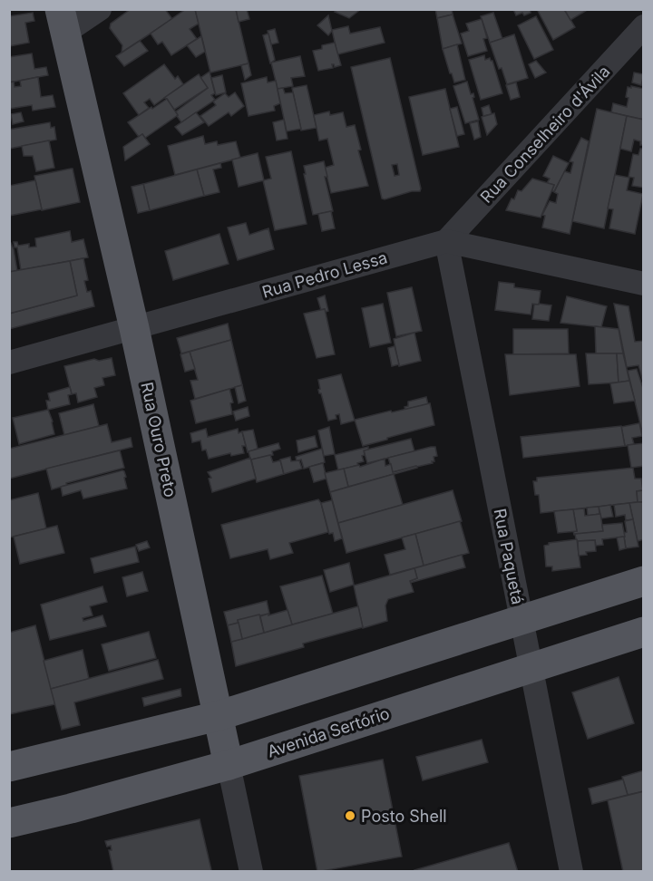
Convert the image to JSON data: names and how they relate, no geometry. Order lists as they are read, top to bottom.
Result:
{
  "streets": {
    "main road": ["Rua Ouro Preto", "Avenida Sertório"],
    "street": ["Rua Conselheiro d'Ávila", "Rua Pedro Lessa", "Rua Paquetá"]
  },
  "crossings": [
    ["Rua Conselheiro d'Ávila", "Rua Pedro Lessa"],
    ["Rua Conselheiro d'Ávila", "Rua Paquetá"],
    ["Rua Pedro Lessa", "Rua Ouro Preto"],
    ["Rua Pedro Lessa", "Rua Paquetá"],
    ["Rua Ouro Preto", "Avenida Sertório"],
    ["Rua Paquetá", "Avenida Sertório"]
  ],
  "places": ["Posto Shell"]
}
